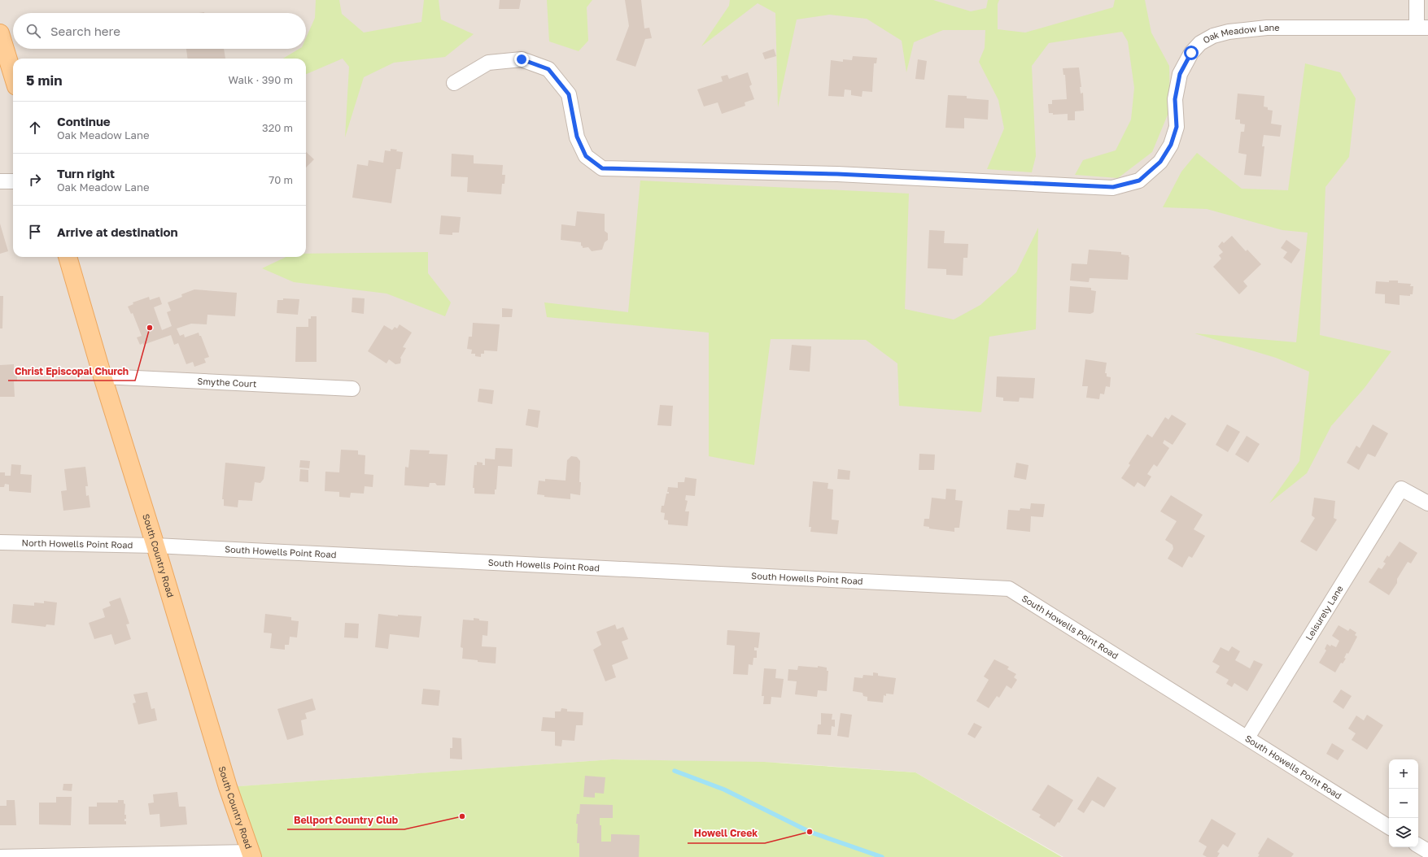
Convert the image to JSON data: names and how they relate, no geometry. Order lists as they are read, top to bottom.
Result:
{
  "streets": {
    "main road": ["South Country Road"],
    "street": [
      "Oak Meadow Lane",
      "Smythe Court",
      "North Howells Point Road",
      "South Howells Point Road",
      "Leisurely Lane"
    ]
  },
  "crossings": [
    ["Smythe Court", "South Country Road"],
    ["North Howells Point Road", "South Howells Point Road"],
    ["North Howells Point Road", "South Country Road"],
    ["South Howells Point Road", "South Country Road"],
    ["South Howells Point Road", "Leisurely Lane"]
  ],
  "places": ["Christ Episcopal Church", "Bellport Country Club", "Howell Creek"],
  "page": {
    "search": "Search here",
    "heading": ["5 min", "Walk · 390 m"],
    "list": [
      ["Continue", "Oak Meadow Lane", "320 m"],
      ["Turn right", "Oak Meadow Lane", "70 m"],
      "Arrive at destination"
    ],
    "map_buttons": ["+", "−"]
  }
}
